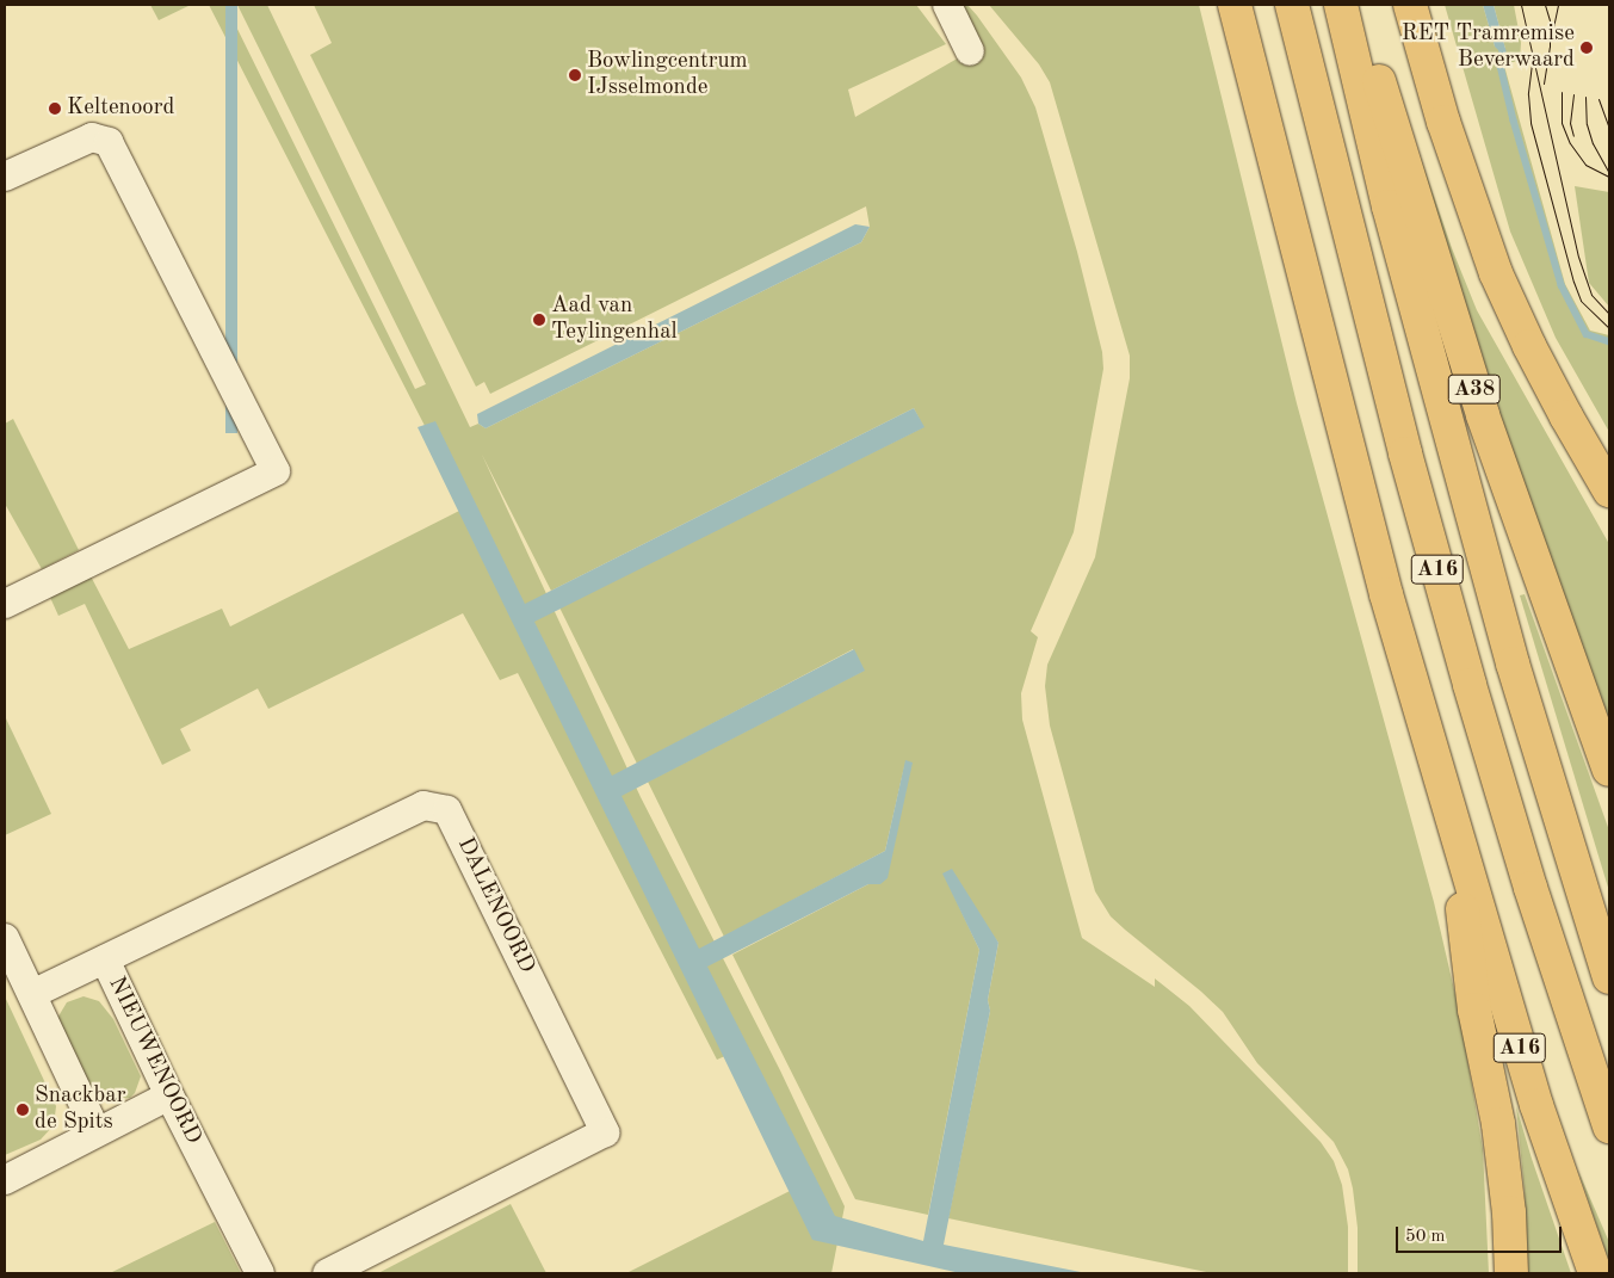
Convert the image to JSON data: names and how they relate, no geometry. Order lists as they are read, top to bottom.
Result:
{
  "streets": {
    "highway": ["A38", "A16"],
    "street": ["DALENOORD", "NIEUWENOORD"]
  },
  "crossings": [
    ["DALENOORD", "NIEUWENOORD"]
  ],
  "places": [
    "RET Tramremise Beverwaard",
    "Bowlingcentrum IJsselmonde",
    "Keltenoord",
    "Aad van Teylingenhal",
    "Snackbar de Spits"
  ],
  "scale_bar": "50 m"
}
